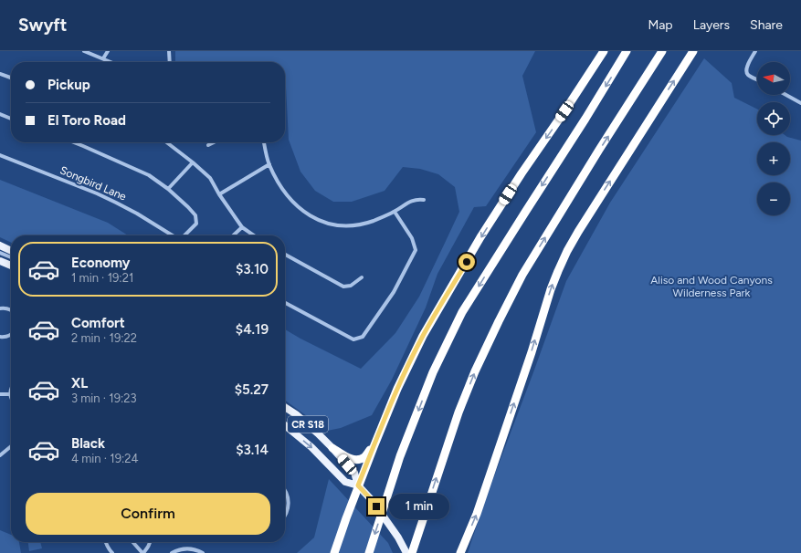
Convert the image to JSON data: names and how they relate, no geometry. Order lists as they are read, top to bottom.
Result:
{
  "streets": {
    "main road": ["CR S18"],
    "street": ["Songbird Lane"]
  },
  "parks": ["Aliso and Wood Canyons Wilderness Park"],
  "north": "left",
  "page": {
    "header": "Swyft",
    "nav": ["Map", "Layers", "Share"],
    "map_buttons": ["+", "−"],
    "banner": ["Pickup", "El Toro Road"],
    "list": [
      {
        "name": "Economy",
        "note": "1 min · 19:21",
        "value": "$3.10"
      },
      {
        "name": "Comfort",
        "note": "2 min · 19:22",
        "value": "$4.19"
      },
      {
        "name": "XL",
        "note": "3 min · 19:23",
        "value": "$5.27"
      },
      {
        "name": "Black",
        "note": "4 min · 19:24",
        "value": "$3.14"
      }
    ],
    "buttons": "Confirm",
    "bubble": "1 min"
  }
}
